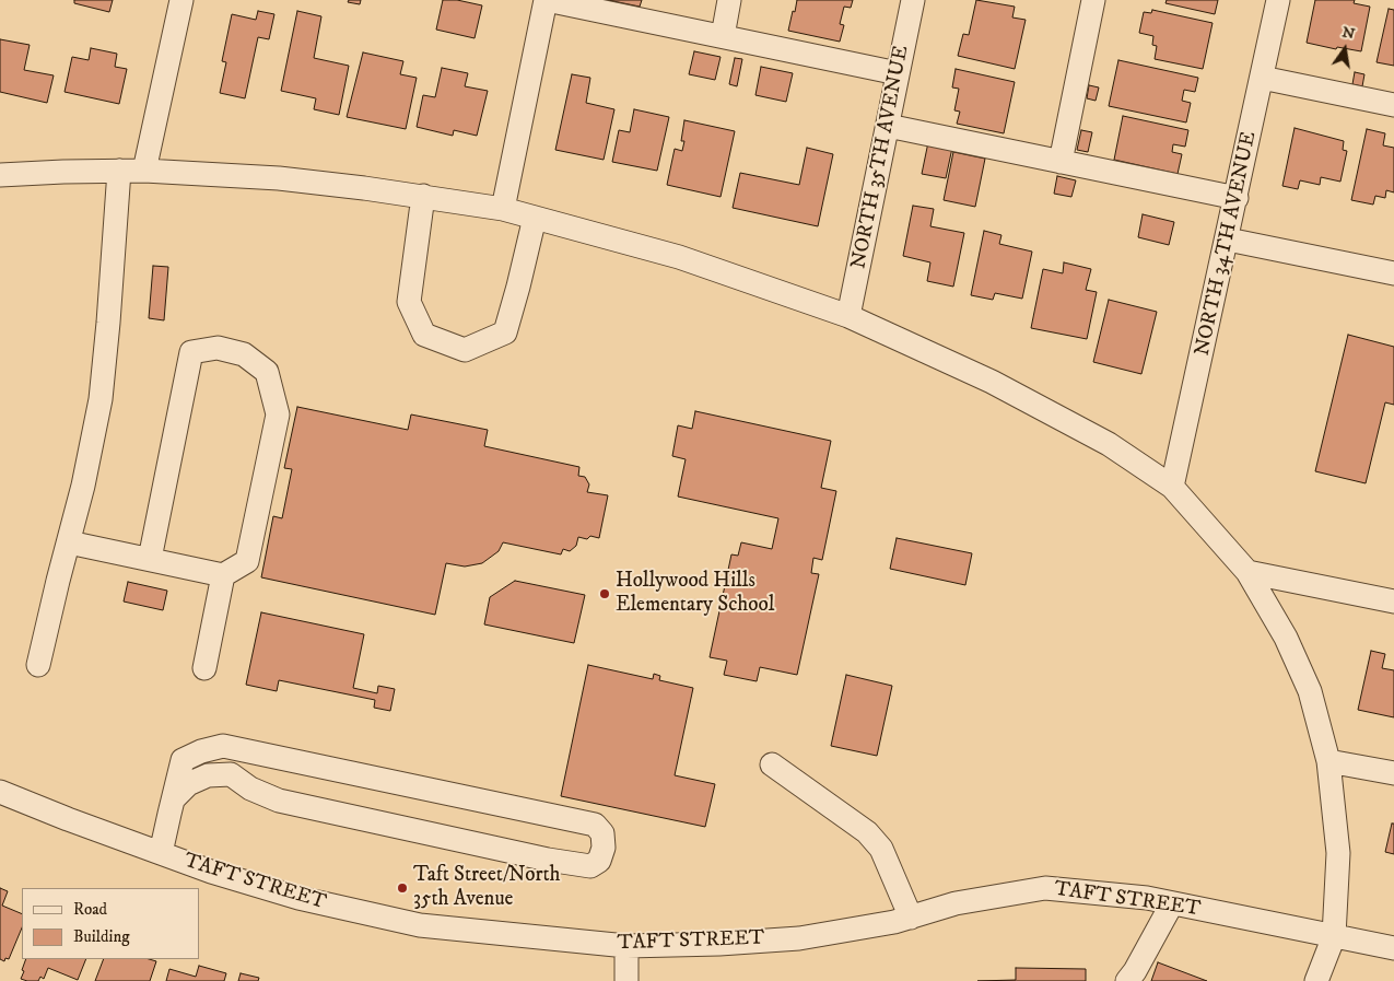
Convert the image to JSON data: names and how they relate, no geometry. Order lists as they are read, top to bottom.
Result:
{
  "streets": {
    "street": ["NORTH 35TH AVENUE", "NORTH 34TH AVENUE", "TAFT STREET"]
  },
  "places": ["Hollywood Hills Elementary School", "Taft Street/North 35th Avenue"],
  "legend": ["Road", "Building"],
  "north": "top"
}
